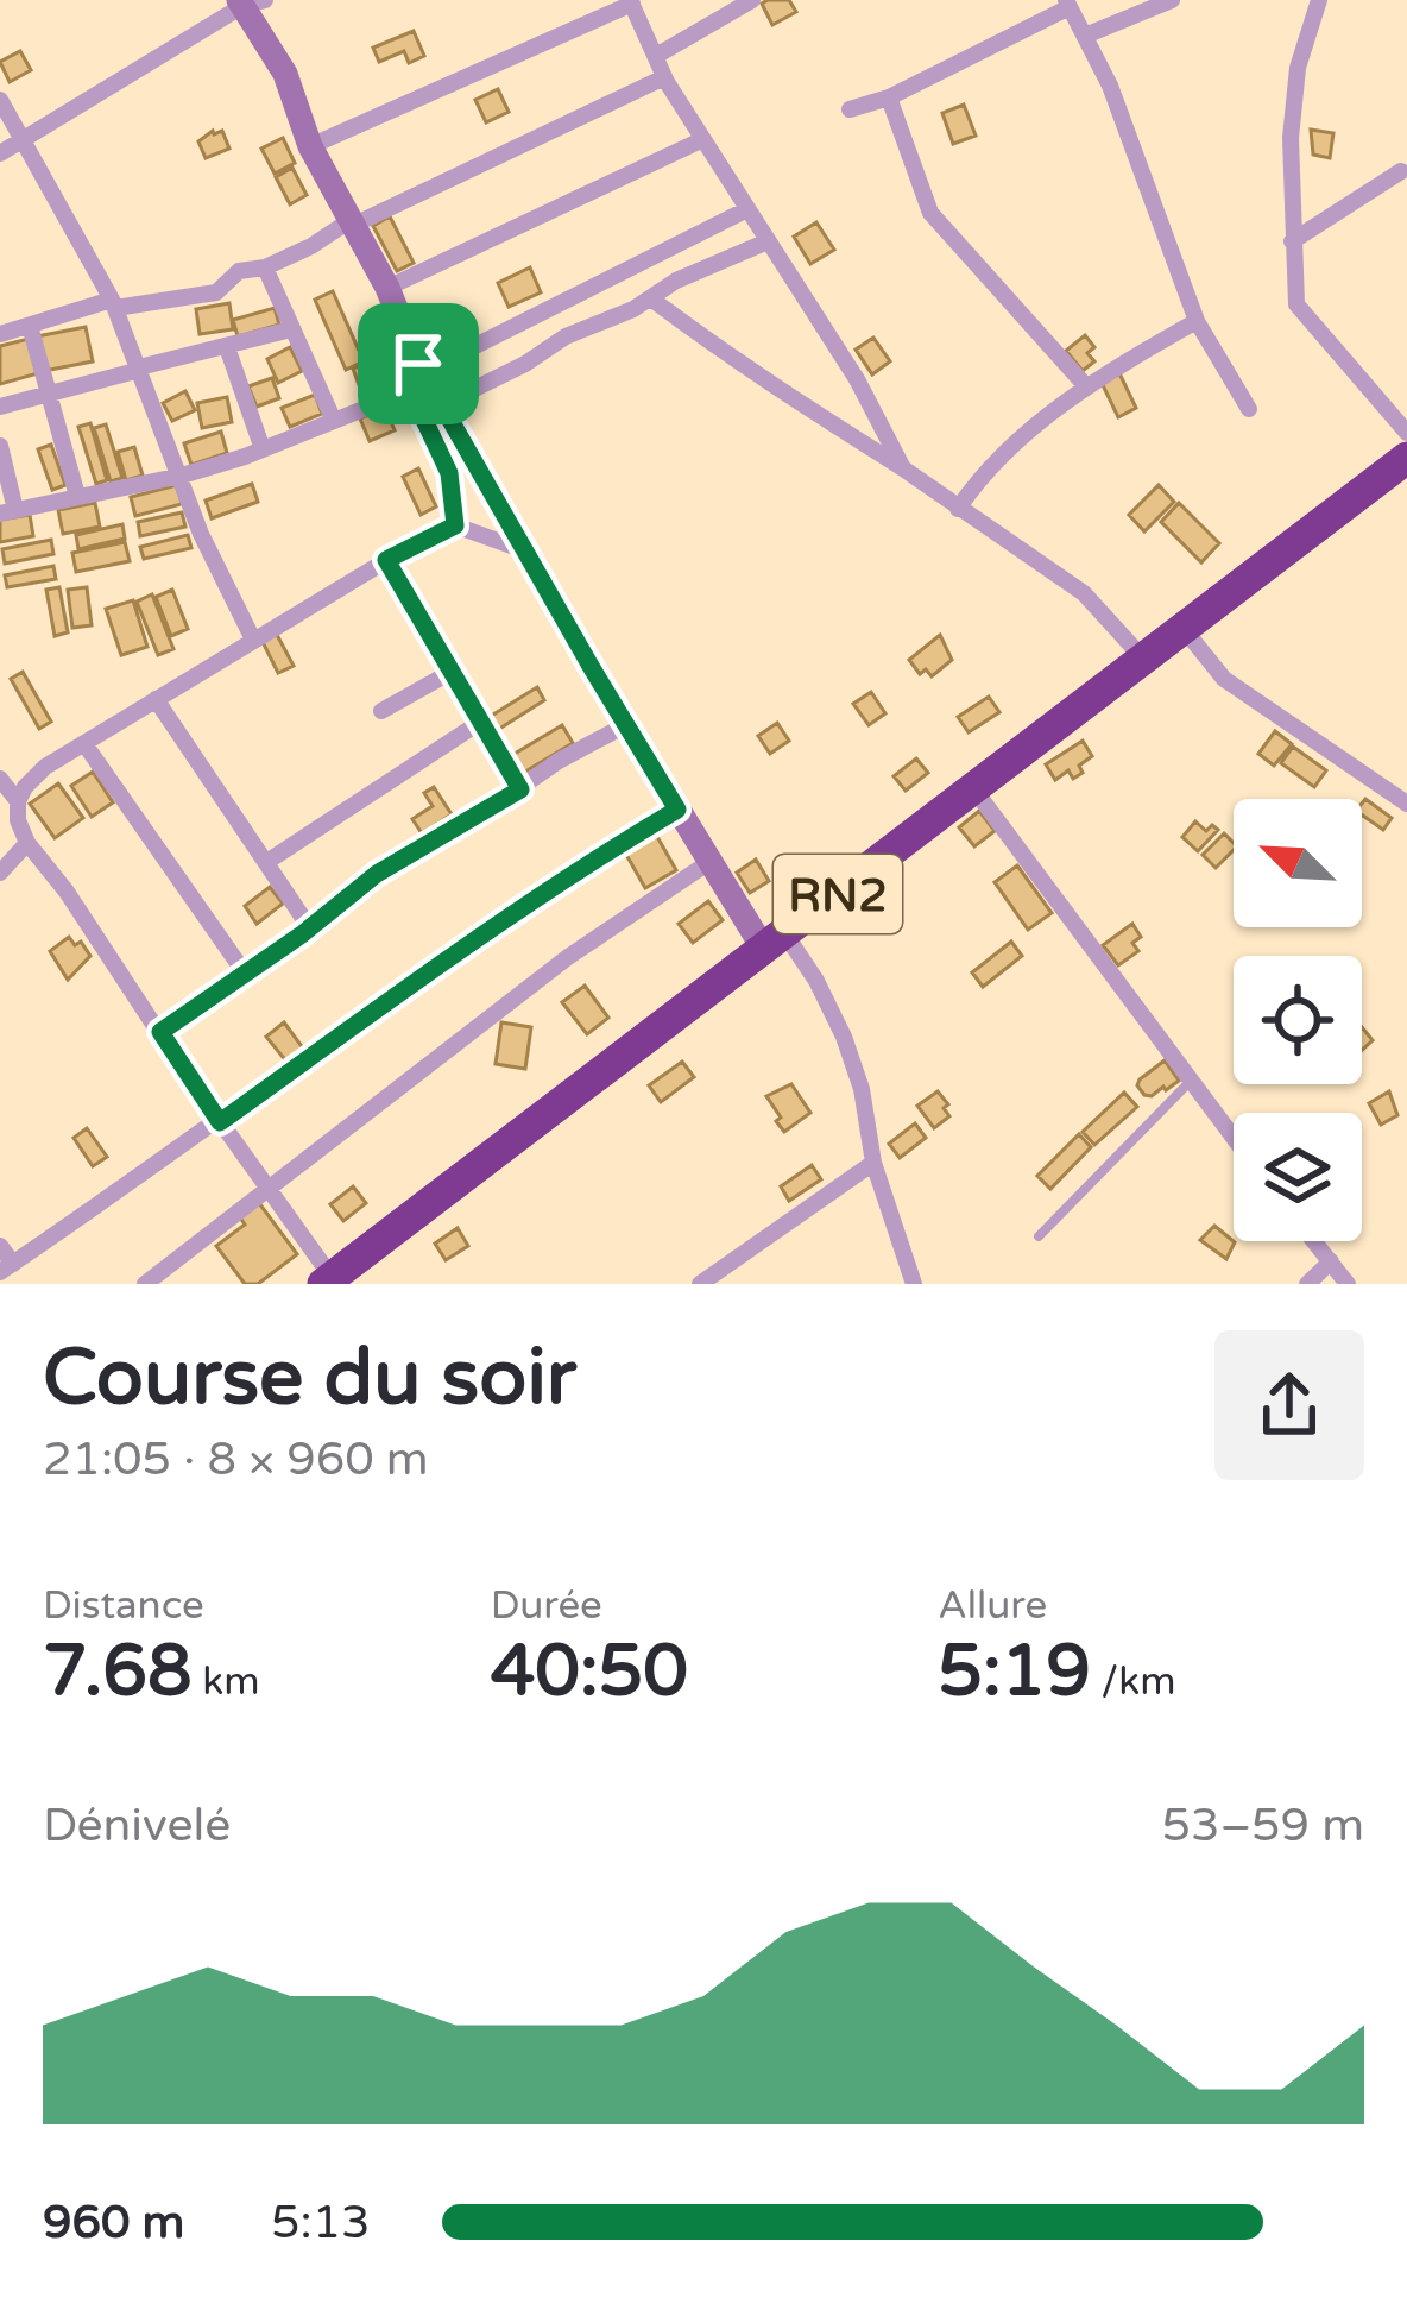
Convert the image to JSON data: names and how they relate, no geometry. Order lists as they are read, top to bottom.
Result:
{
  "streets": {
    "highway": ["RN2"]
  },
  "north": "top left",
  "page": {
    "heading": ["Course du soir", "21:05 · 8 × 960 m"],
    "stats": [
      ["Distance", "7.68 km"],
      ["Durée", "40:50"],
      ["Allure", "5:19 /km"]
    ],
    "chart": ["Dénivelé", "53–59 m"],
    "list": [
      {
        "name": "960 m",
        "note": "5:13"
      }
    ]
  }
}
